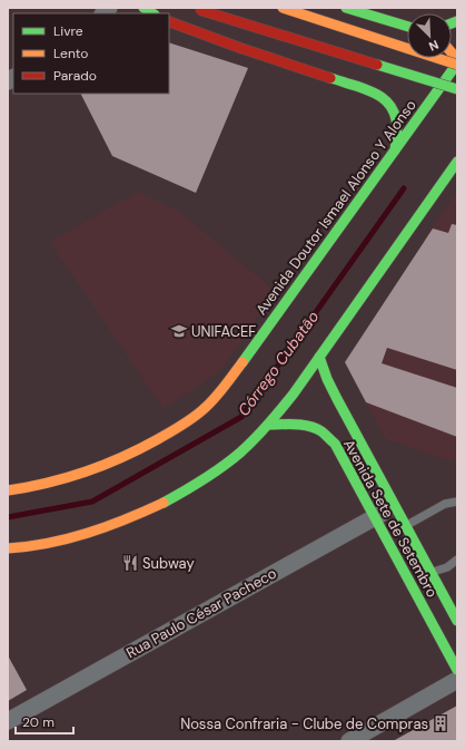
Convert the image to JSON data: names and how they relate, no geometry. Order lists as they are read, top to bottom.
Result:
{
  "streets": {
    "main road": ["Avenida Doutor Ismael Alonso Y Alonso", "Avenida Sete de Setembro"],
    "street": ["Rua Paulo César Pacheco"]
  },
  "crossings": [
    ["Avenida Sete de Setembro", "Rua Paulo César Pacheco"]
  ],
  "water": ["Córrego Cubatão"],
  "places": {
    "school or university": ["UNIFACEF"],
    "restaurant": ["Subway"],
    "building": ["Nossa Confraria - Clube de Compras"]
  },
  "legend": ["Livre", "Lento", "Parado"],
  "scale_bar": "20 m",
  "north": "bottom right"
}
